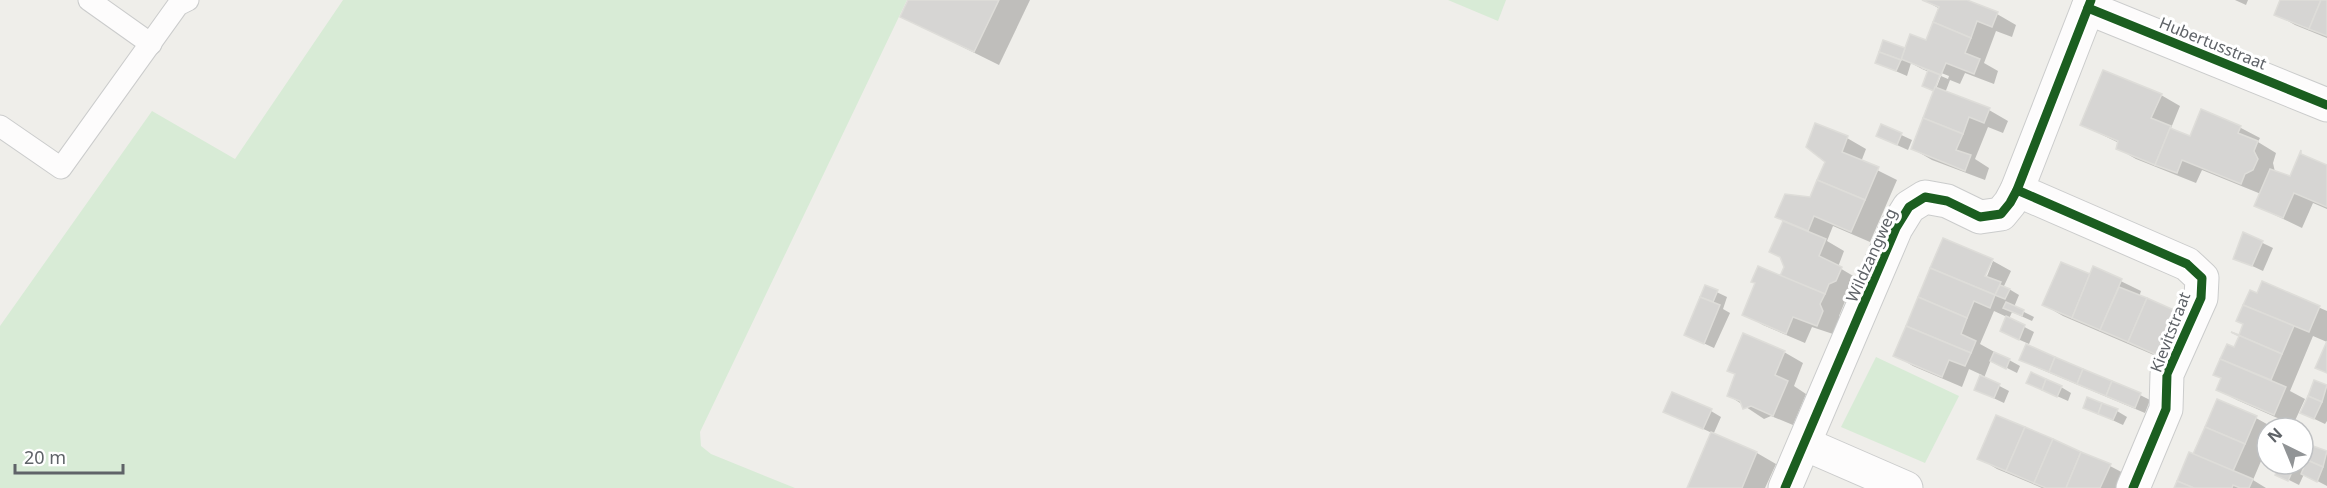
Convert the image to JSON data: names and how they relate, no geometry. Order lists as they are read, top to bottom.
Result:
{
  "streets": {
    "street": ["Hubertusstraat", "Wildzangweg", "Kievitstraat"]
  },
  "crossings": [
    ["Hubertusstraat", "Wildzangweg"],
    ["Wildzangweg", "Kievitstraat"]
  ],
  "scale_bar": "20 m",
  "north": "top left"
}
